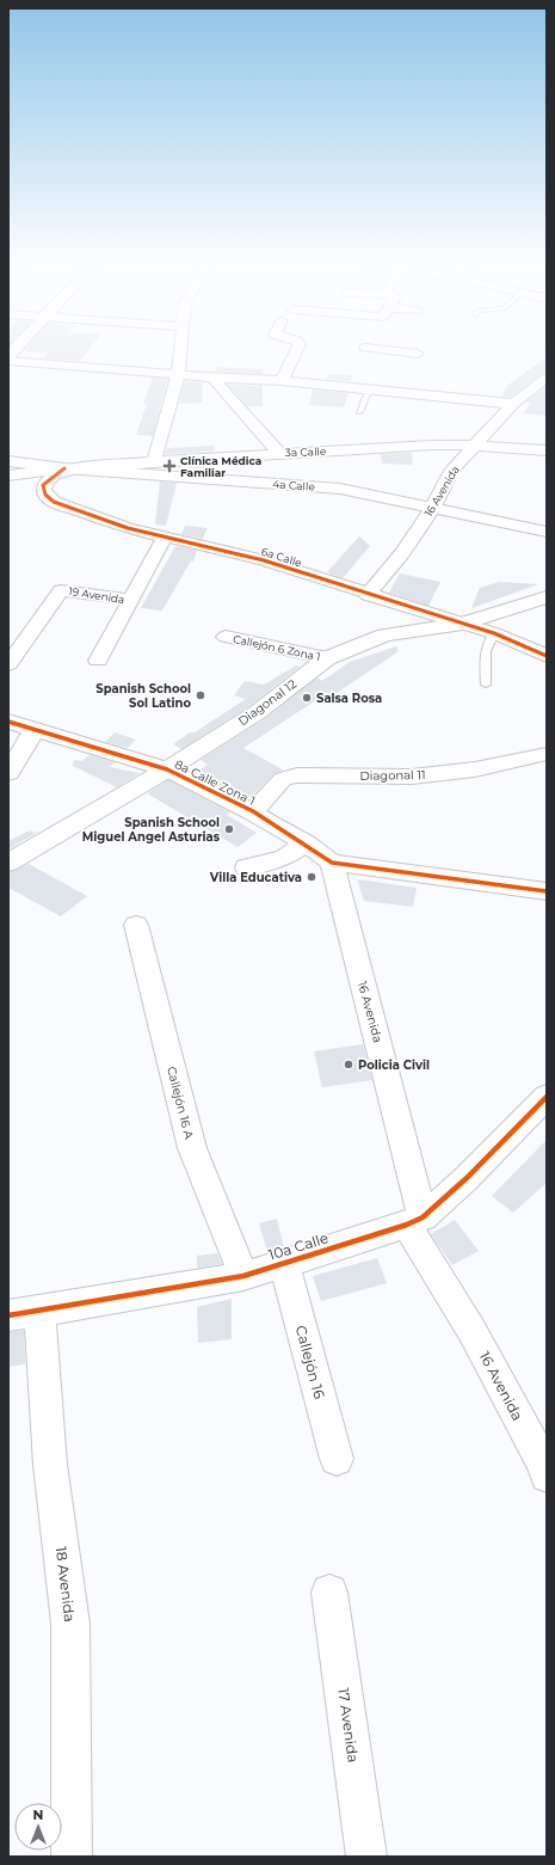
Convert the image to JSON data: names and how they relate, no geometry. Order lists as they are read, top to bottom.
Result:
{
  "streets": {
    "main road": ["4a Calle", "Diagonal 12", "8a Calle Zona 1"],
    "street": [
      "3a Calle",
      "16 Avenida",
      "6a Calle",
      "19 Avenida",
      "Callejón 6 Zona 1",
      "Diagonal 11",
      "Callejón 16 A",
      "10a Calle",
      "Callejón 16",
      "18 Avenida",
      "17 Avenida"
    ]
  },
  "crossings": [
    ["3a Calle", "4a Calle"],
    ["3a Calle", "16 Avenida"],
    ["3a Calle", "6a Calle"],
    ["4a Calle", "16 Avenida"],
    ["4a Calle", "6a Calle"],
    ["16 Avenida", "6a Calle"],
    ["16 Avenida", "8a Calle Zona 1"],
    ["16 Avenida", "10a Calle"],
    ["6a Calle", "19 Avenida"],
    ["6a Calle", "Diagonal 12"],
    ["Callejón 6 Zona 1", "Diagonal 12"],
    ["Diagonal 12", "8a Calle Zona 1"],
    ["Diagonal 11", "8a Calle Zona 1"],
    ["Callejón 16 A", "10a Calle"],
    ["10a Calle", "Callejón 16"],
    ["10a Calle", "18 Avenida"]
  ],
  "places": {
    "health": ["Clínica Médica Familiar"],
    "other": [
      "Spanish School Sol Latino",
      "Salsa Rosa",
      "Spanish School Miguel Angel Asturias",
      "Villa Educativa",
      "Policia Civil"
    ]
  },
  "north": "top"
}
